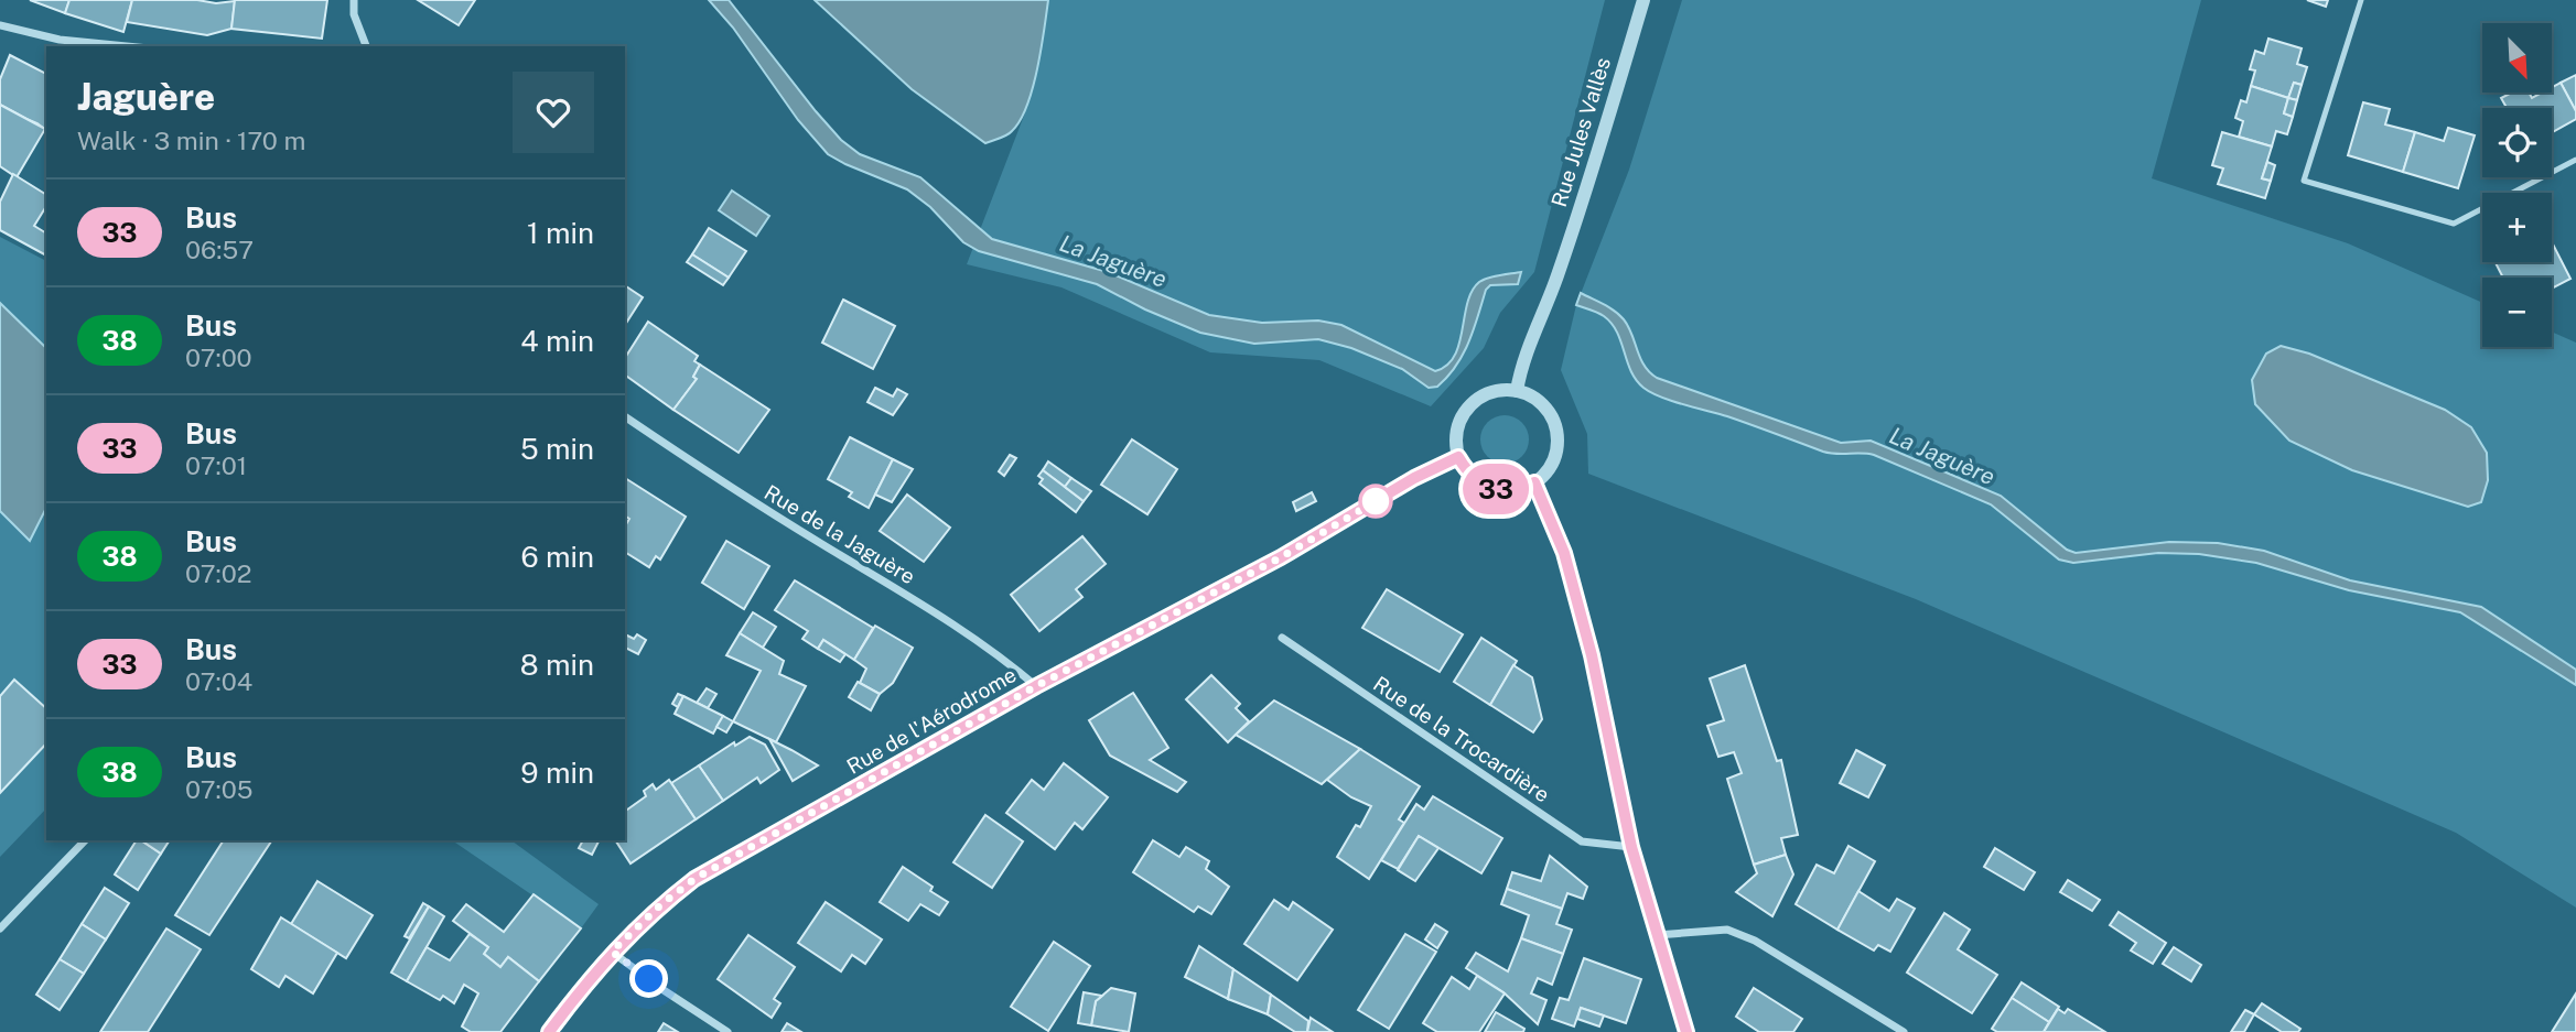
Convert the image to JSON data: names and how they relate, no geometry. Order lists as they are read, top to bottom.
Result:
{
  "streets": {
    "street": [
      "Rue Jules Vallès",
      "Rue de la Jaguère",
      "Rue de l'Aérodrome",
      "Rue de la Trocardière"
    ]
  },
  "crossings": [
    ["Rue Jules Vallès", "Rue de l'Aérodrome"],
    ["Rue de la Jaguère", "Rue de l'Aérodrome"]
  ],
  "water": ["La Jaguère"],
  "lines": ["bus line 33"],
  "north": "bottom right",
  "page": {
    "on_map": "33",
    "map_buttons": ["+", "−"],
    "heading": ["Jaguère", "Walk · 3 min · 170 m"],
    "list": [
      {
        "mark": "33",
        "name": "Bus",
        "note": "06:57",
        "value": "1 min"
      },
      {
        "mark": "38",
        "name": "Bus",
        "note": "07:00",
        "value": "4 min"
      },
      {
        "mark": "33",
        "name": "Bus",
        "note": "07:01",
        "value": "5 min"
      },
      {
        "mark": "38",
        "name": "Bus",
        "note": "07:02",
        "value": "6 min"
      },
      {
        "mark": "33",
        "name": "Bus",
        "note": "07:04",
        "value": "8 min"
      },
      {
        "mark": "38",
        "name": "Bus",
        "note": "07:05",
        "value": "9 min"
      }
    ]
  }
}
